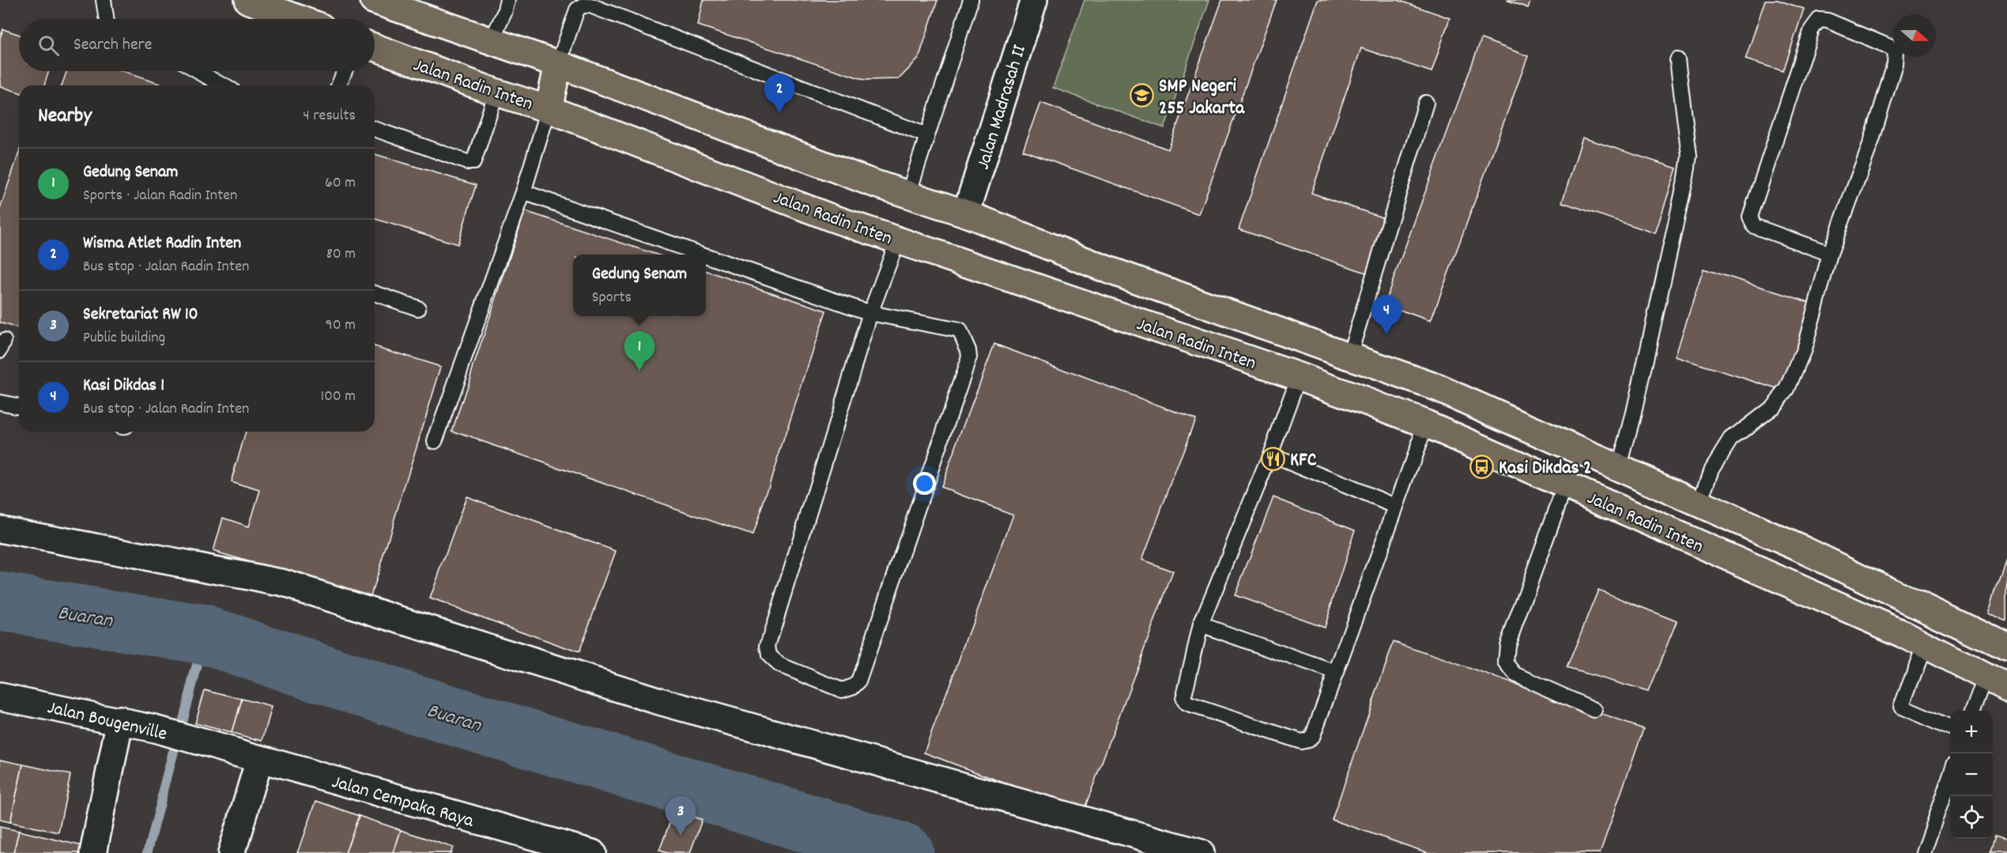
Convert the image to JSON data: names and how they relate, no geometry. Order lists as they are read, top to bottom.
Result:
{
  "streets": {
    "main road": ["Jalan Radin Inten"],
    "street": ["Jalan Madrasah II", "Jalan Bougenville", "Jalan Cempaka Raya"]
  },
  "crossings": [
    ["Jalan Radin Inten", "Jalan Madrasah II"],
    ["Jalan Bougenville", "Jalan Cempaka Raya"]
  ],
  "water": ["Buaran"],
  "places": {
    "school or university": ["SMP Negeri 255 Jakarta"],
    "restaurant": ["KFC"],
    "bus stop": ["Kasi Dikdas 2"]
  },
  "north": "right",
  "page": {
    "search": "Search here",
    "pins": [
      "2",
      "4",
      "1",
      "3"
    ],
    "heading": ["Nearby", "4 results"],
    "list": [
      {
        "mark": "1",
        "name": "Gedung Senam",
        "note": "Sports · Jalan Radin Inten",
        "value": "60 m"
      },
      {
        "mark": "2",
        "name": "Wisma Atlet Radin Inten",
        "note": "Bus stop · Jalan Radin Inten",
        "value": "80 m"
      },
      {
        "mark": "3",
        "name": "Sekretariat RW 10",
        "note": "Public building",
        "value": "90 m"
      },
      {
        "mark": "4",
        "name": "Kasi Dikdas 1",
        "note": "Bus stop · Jalan Radin Inten",
        "value": "100 m"
      }
    ],
    "popup": ["Gedung Senam", "Sports"],
    "map_buttons": ["+", "−"]
  }
}
